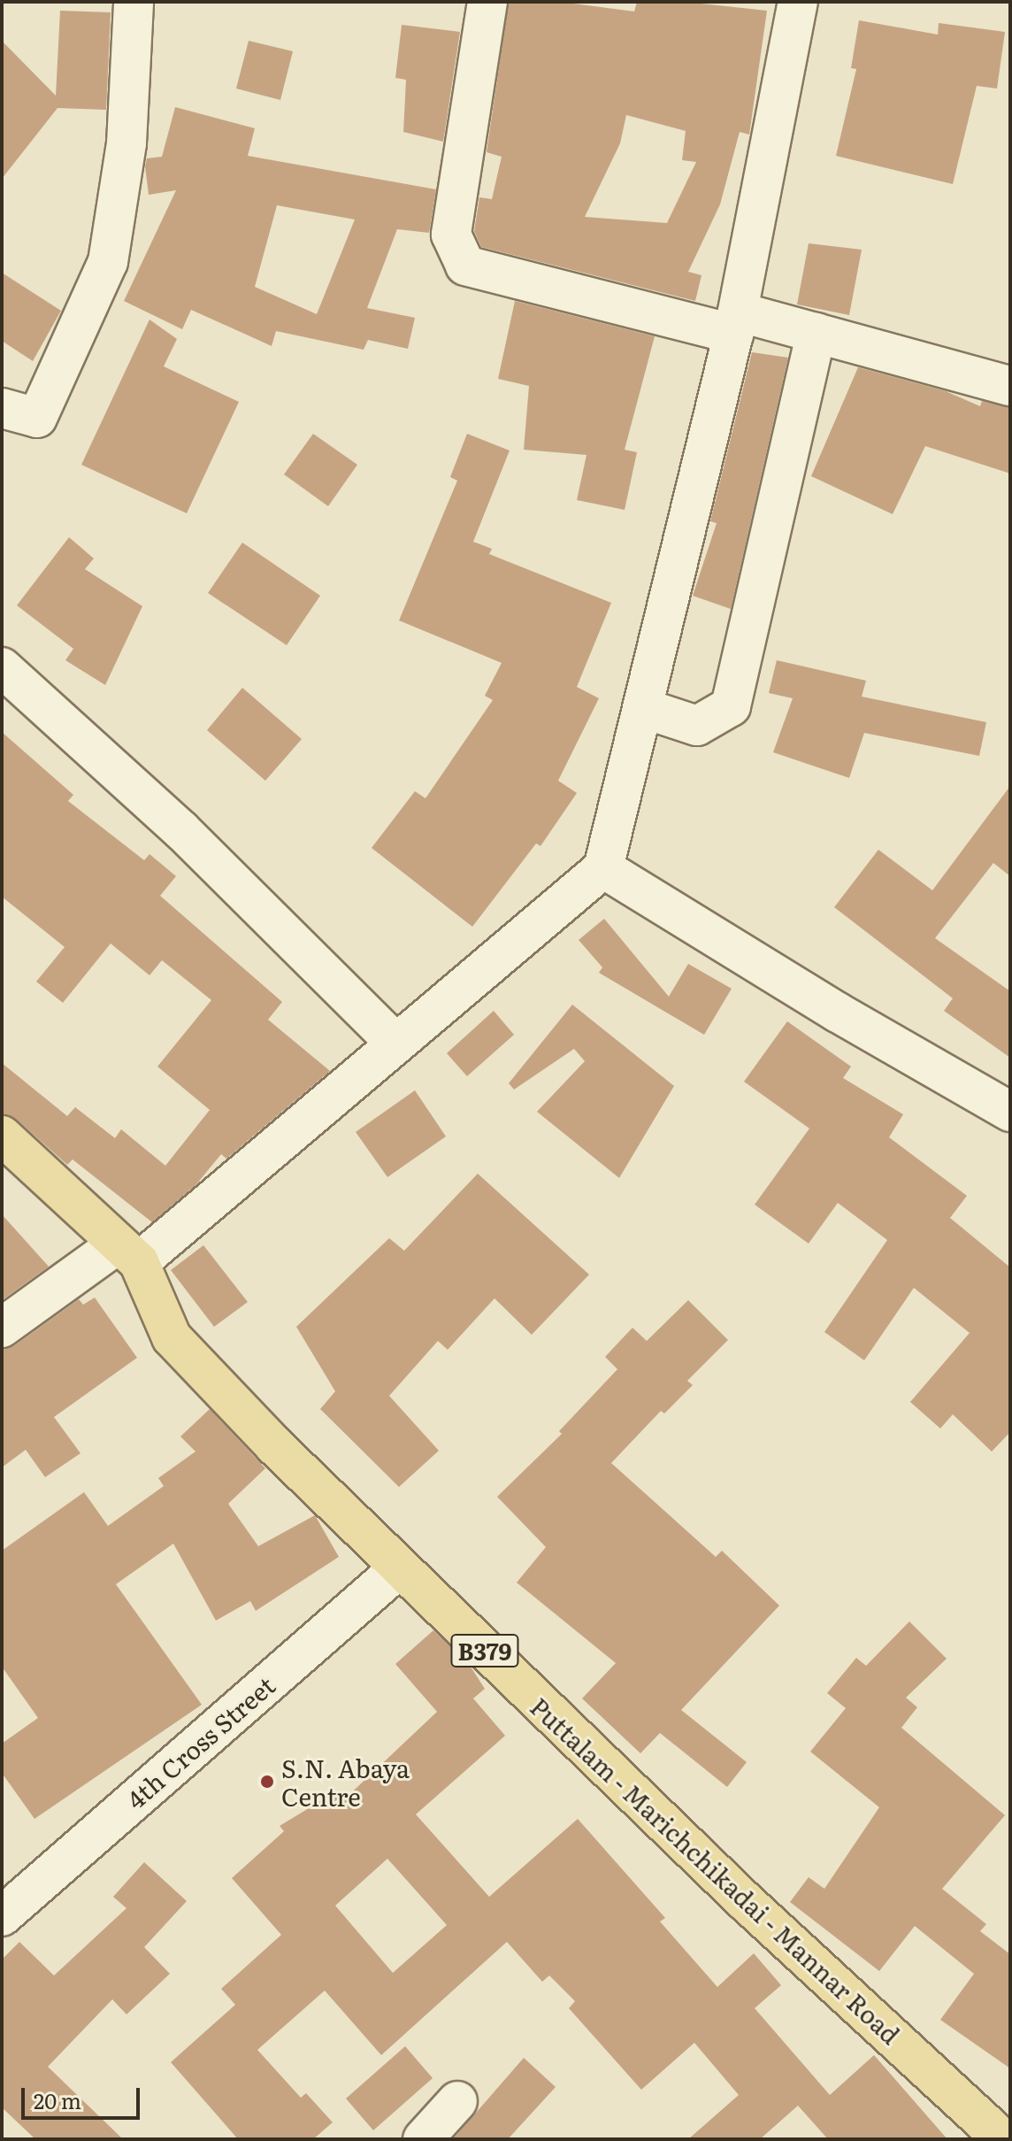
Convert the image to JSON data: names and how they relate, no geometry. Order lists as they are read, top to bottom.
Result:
{
  "streets": {
    "main road": ["B379", "Puttalam - Marichchikadai - Mannar Road"],
    "street": ["4th Cross Street"]
  },
  "crossings": [
    ["4th Cross Street", "Puttalam - Marichchikadai - Mannar Road"]
  ],
  "places": ["S.N. Abaya Centre"],
  "scale_bar": "20 m"
}
